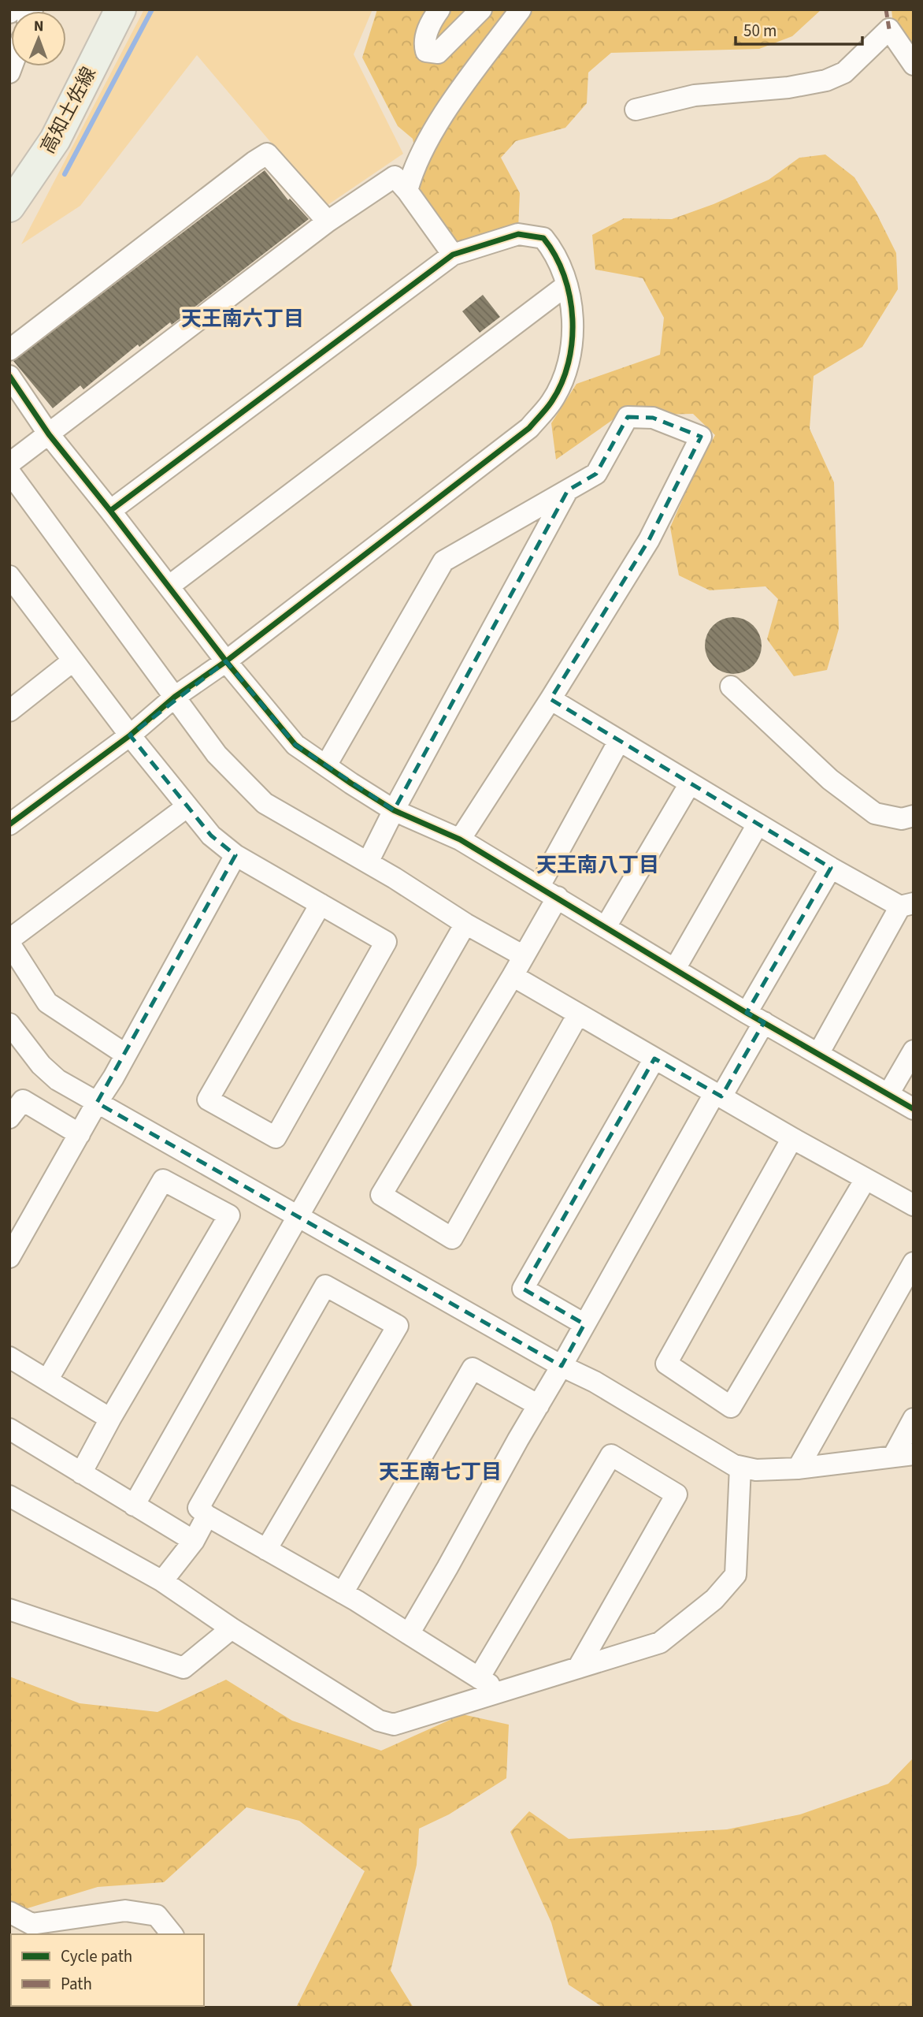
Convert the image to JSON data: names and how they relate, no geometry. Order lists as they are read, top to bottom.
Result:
{
  "streets": {
    "main road": ["高知土佐線"]
  },
  "districts": ["天王南六丁目", "天王南八丁目", "天王南七丁目"],
  "legend": ["Cycle path", "Path"],
  "scale_bar": "50 m",
  "north": "top"
}
